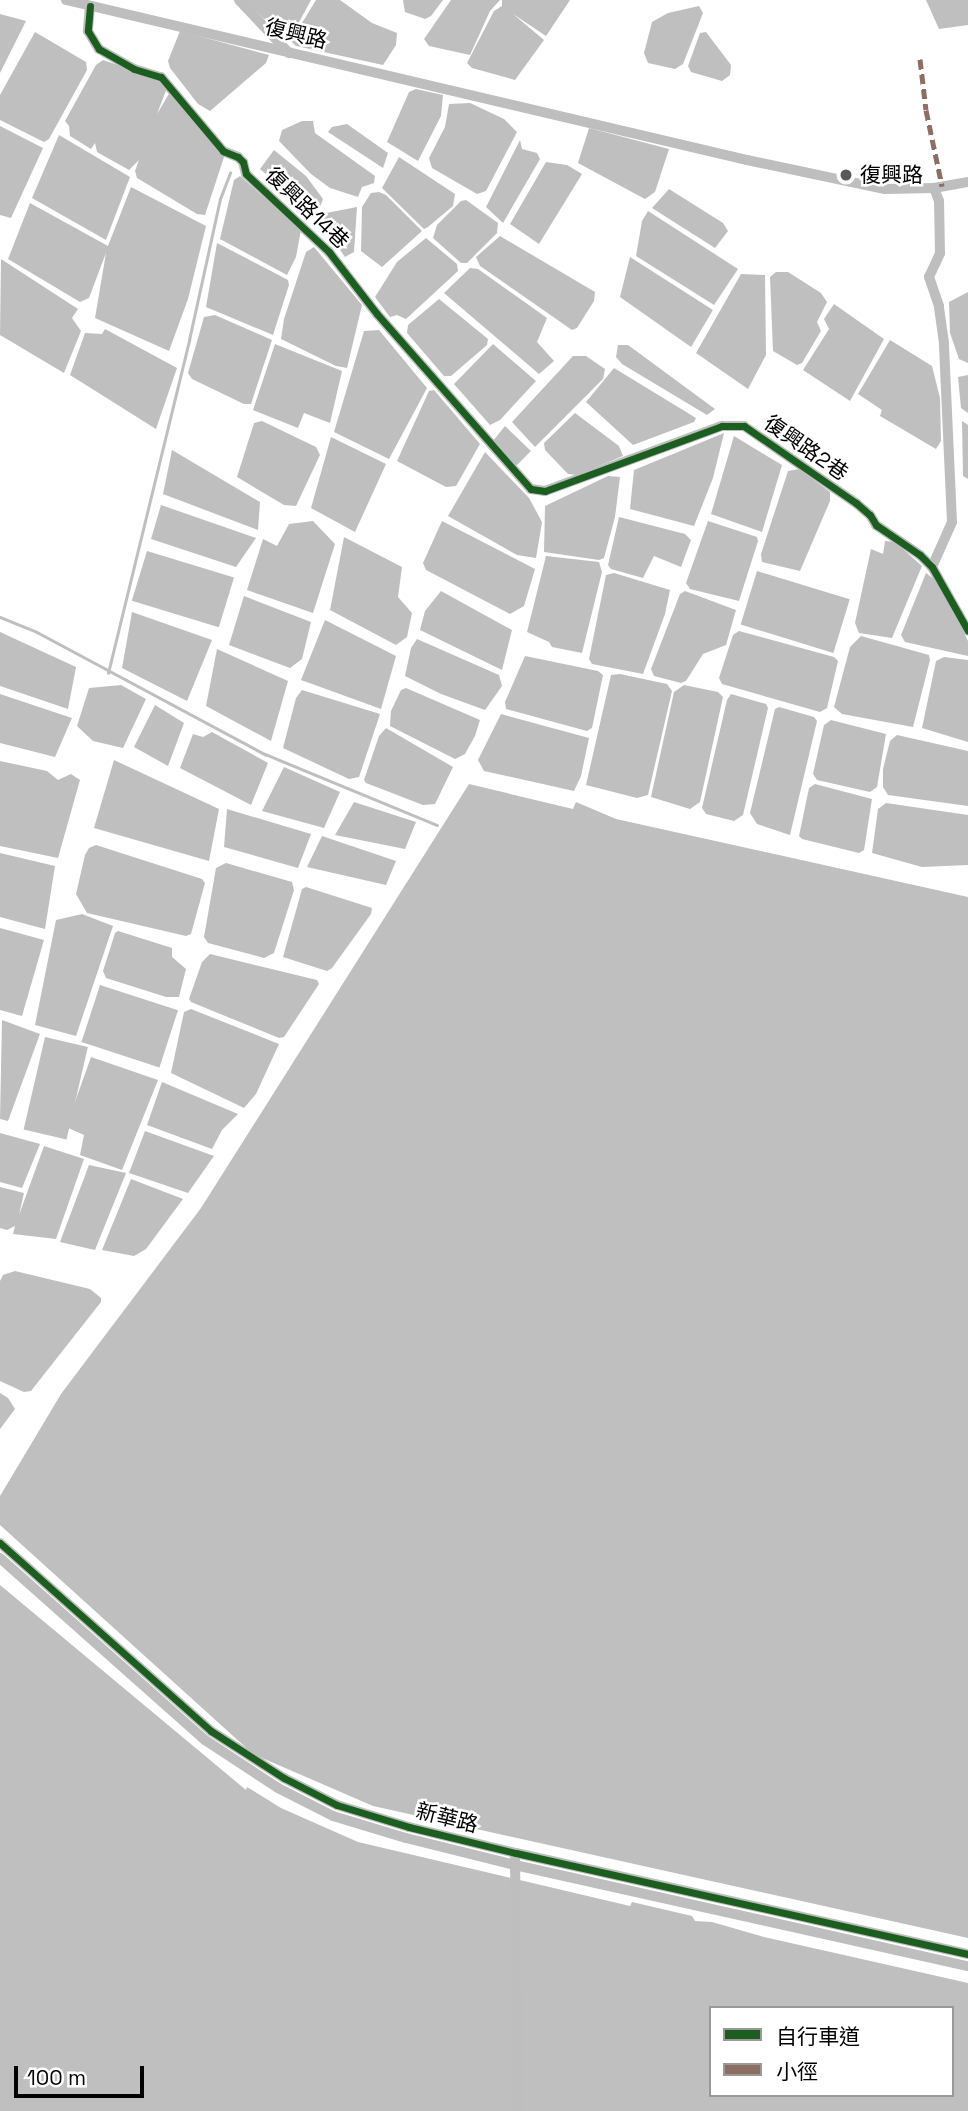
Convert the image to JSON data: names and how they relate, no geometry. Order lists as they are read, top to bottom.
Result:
{
  "streets": {
    "street": [
      "復興路",
      "復興路14巷",
      "復興路2巷",
      "新華路"
    ]
  },
  "crossings": [
    ["復興路", "復興路14巷"],
    ["復興路14巷", "復興路2巷"]
  ],
  "places": ["復興路"],
  "legend": ["自行車道", "小徑"],
  "scale_bar": "100 m"
}
